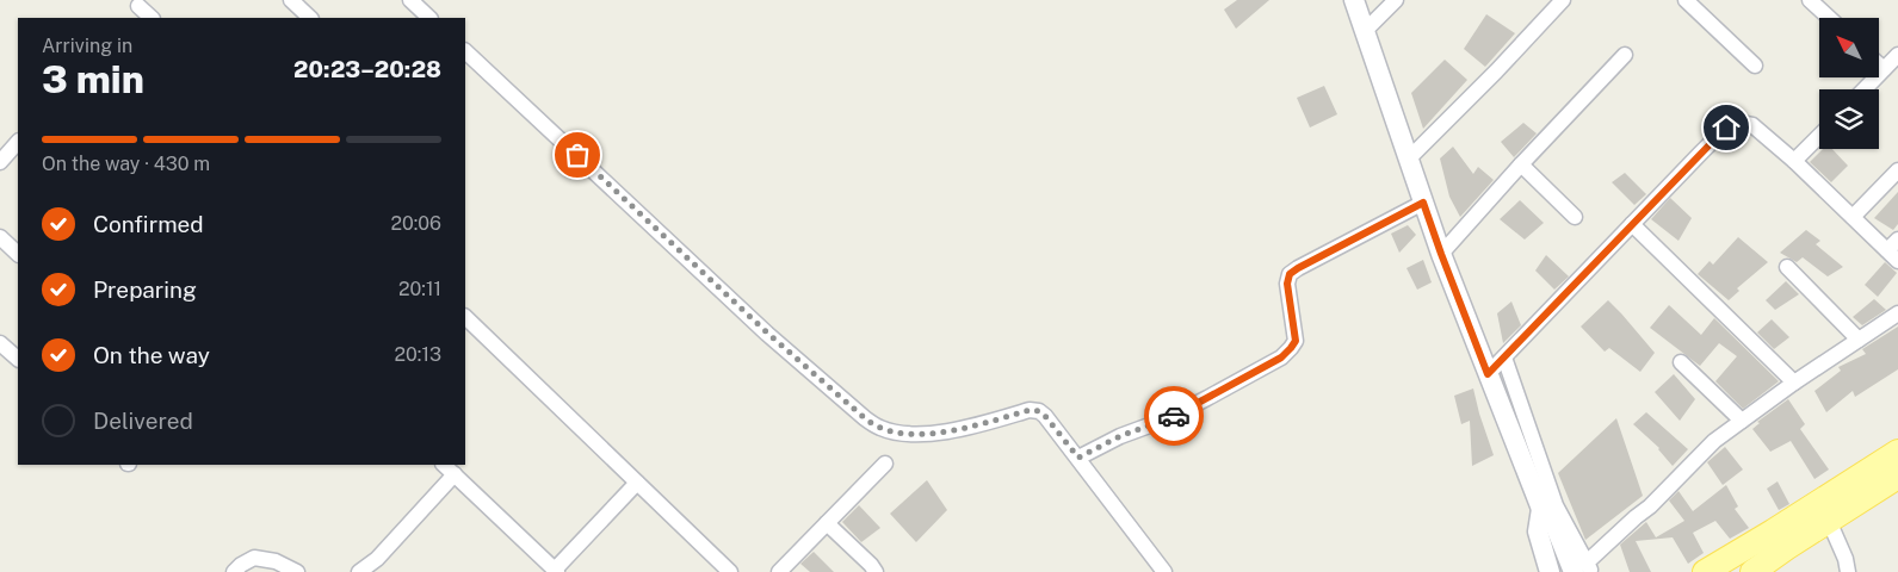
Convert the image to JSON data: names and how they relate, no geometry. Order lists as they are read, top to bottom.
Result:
{
  "north": "top left",
  "page": {
    "heading": ["3 min", "Arriving in", "20:23–20:28"],
    "bar": "On the way · 430 m",
    "list": [
      ["Confirmed", "20:06"],
      ["Preparing", "20:11"],
      ["On the way", "20:13"],
      "Delivered"
    ]
  }
}
